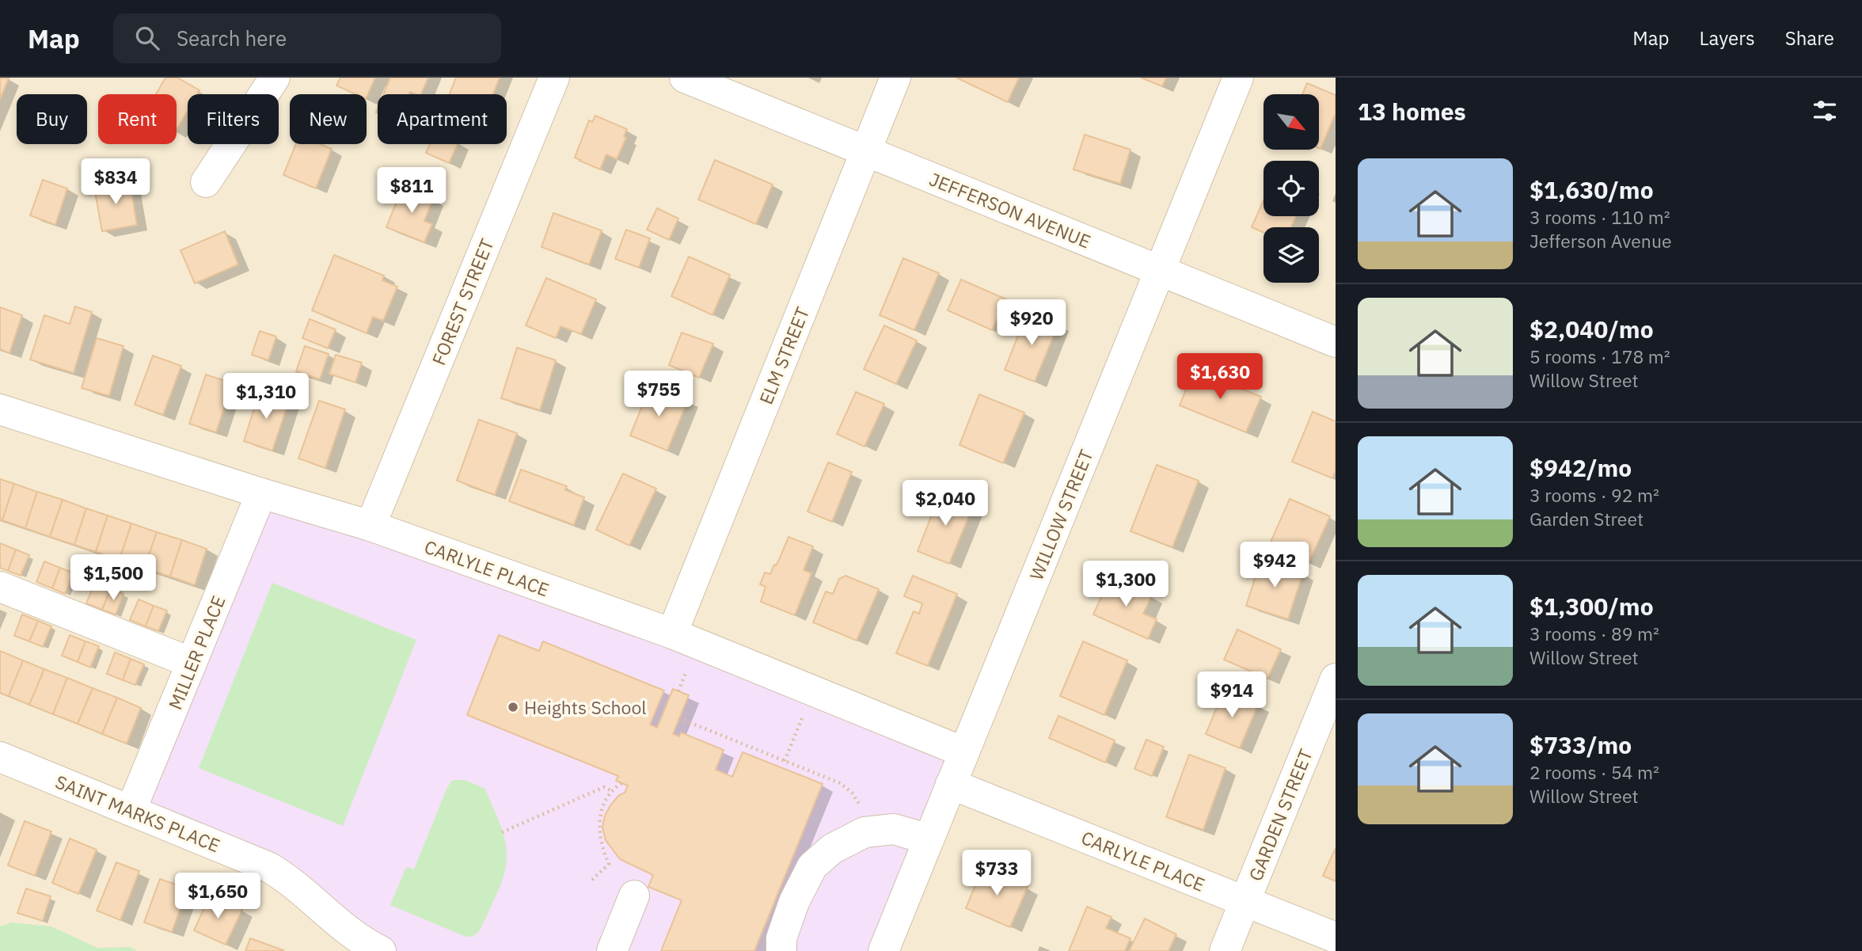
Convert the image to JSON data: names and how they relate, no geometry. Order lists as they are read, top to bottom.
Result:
{
  "streets": {
    "street": [
      "JEFFERSON AVENUE",
      "FOREST STREET",
      "ELM STREET",
      "WILLOW STREET",
      "CARLYLE PLACE",
      "MILLER PLACE",
      "SAINT MARKS PLACE",
      "GARDEN STREET"
    ]
  },
  "crossings": [
    ["JEFFERSON AVENUE", "ELM STREET"],
    ["JEFFERSON AVENUE", "WILLOW STREET"],
    ["FOREST STREET", "CARLYLE PLACE"],
    ["ELM STREET", "CARLYLE PLACE"],
    ["WILLOW STREET", "CARLYLE PLACE"],
    ["CARLYLE PLACE", "MILLER PLACE"],
    ["CARLYLE PLACE", "GARDEN STREET"],
    ["MILLER PLACE", "SAINT MARKS PLACE"]
  ],
  "places": ["Heights School"],
  "north": "bottom right",
  "page": {
    "header": "Map",
    "search": "Search here",
    "nav": ["Map", "Layers", "Share"],
    "heading": "13 homes",
    "chip": [
      "Buy",
      "Rent",
      "Filters",
      "New",
      "Apartment"
    ],
    "list": [
      {
        "name": "$1,630/mo",
        "note": "3 rooms · 110 m² · Jefferson Avenue"
      },
      {
        "name": "$2,040/mo",
        "note": "5 rooms · 178 m² · Willow Street"
      },
      {
        "name": "$942/mo",
        "note": "3 rooms · 92 m² · Garden Street"
      },
      {
        "name": "$1,300/mo",
        "note": "3 rooms · 89 m² · Willow Street"
      },
      {
        "name": "$733/mo",
        "note": "2 rooms · 54 m² · Willow Street"
      }
    ],
    "price": [
      "$834",
      "$811",
      "$920",
      "$1,630",
      "$755",
      "$1,310",
      "$2,040",
      "$942",
      "$1,500",
      "$1,300",
      "$914",
      "$733",
      "$1,650"
    ]
  }
}
